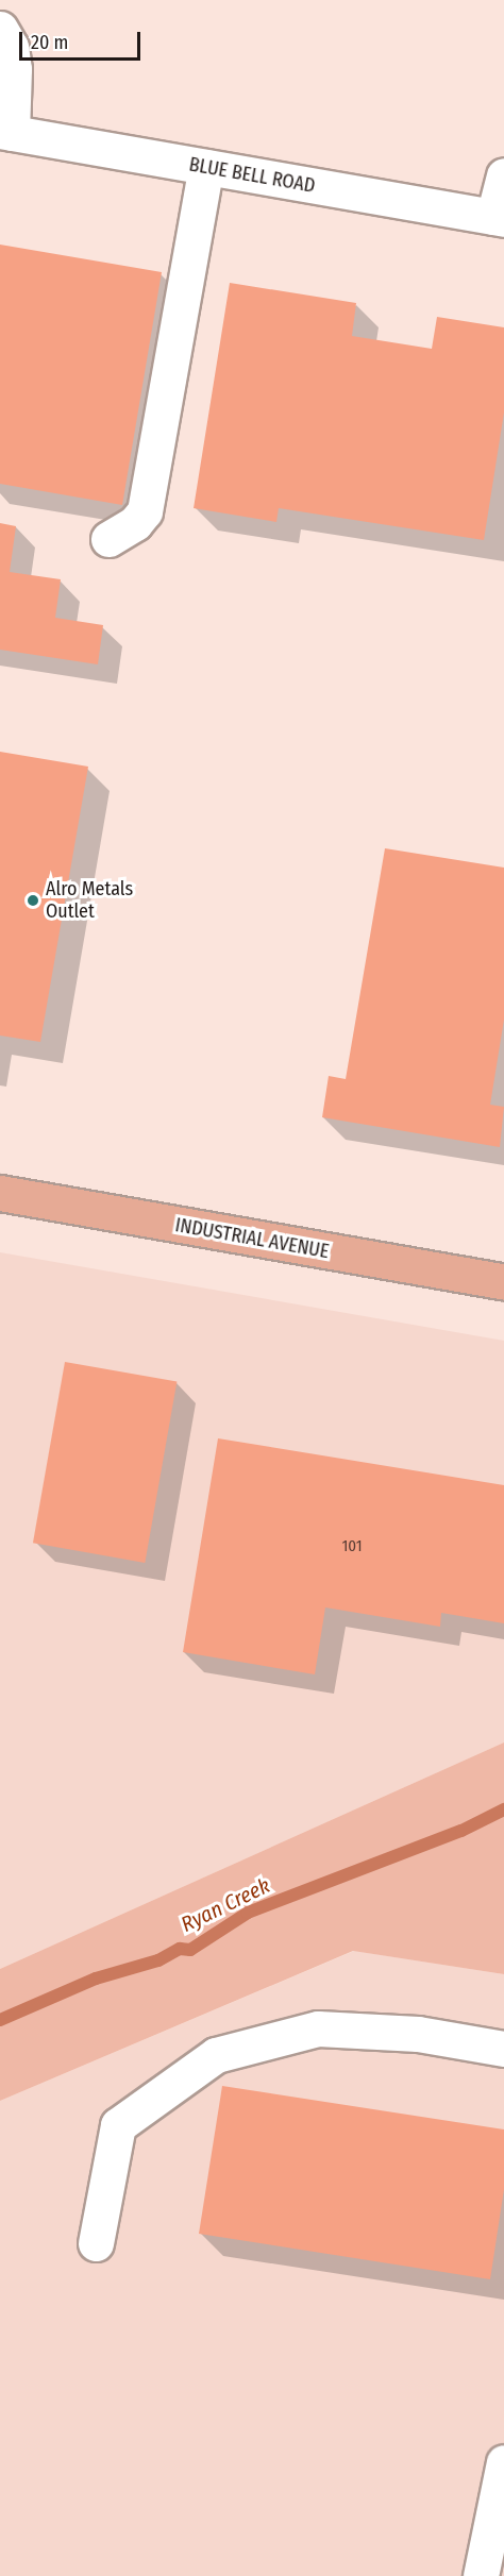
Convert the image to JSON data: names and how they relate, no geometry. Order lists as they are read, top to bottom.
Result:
{
  "streets": {
    "main road": ["INDUSTRIAL AVENUE"],
    "street": ["BLUE BELL ROAD"]
  },
  "water": ["Ryan Creek"],
  "places": ["Alro Metals Outlet"],
  "house_numbers": ["101"],
  "scale_bar": "20 m"
}
